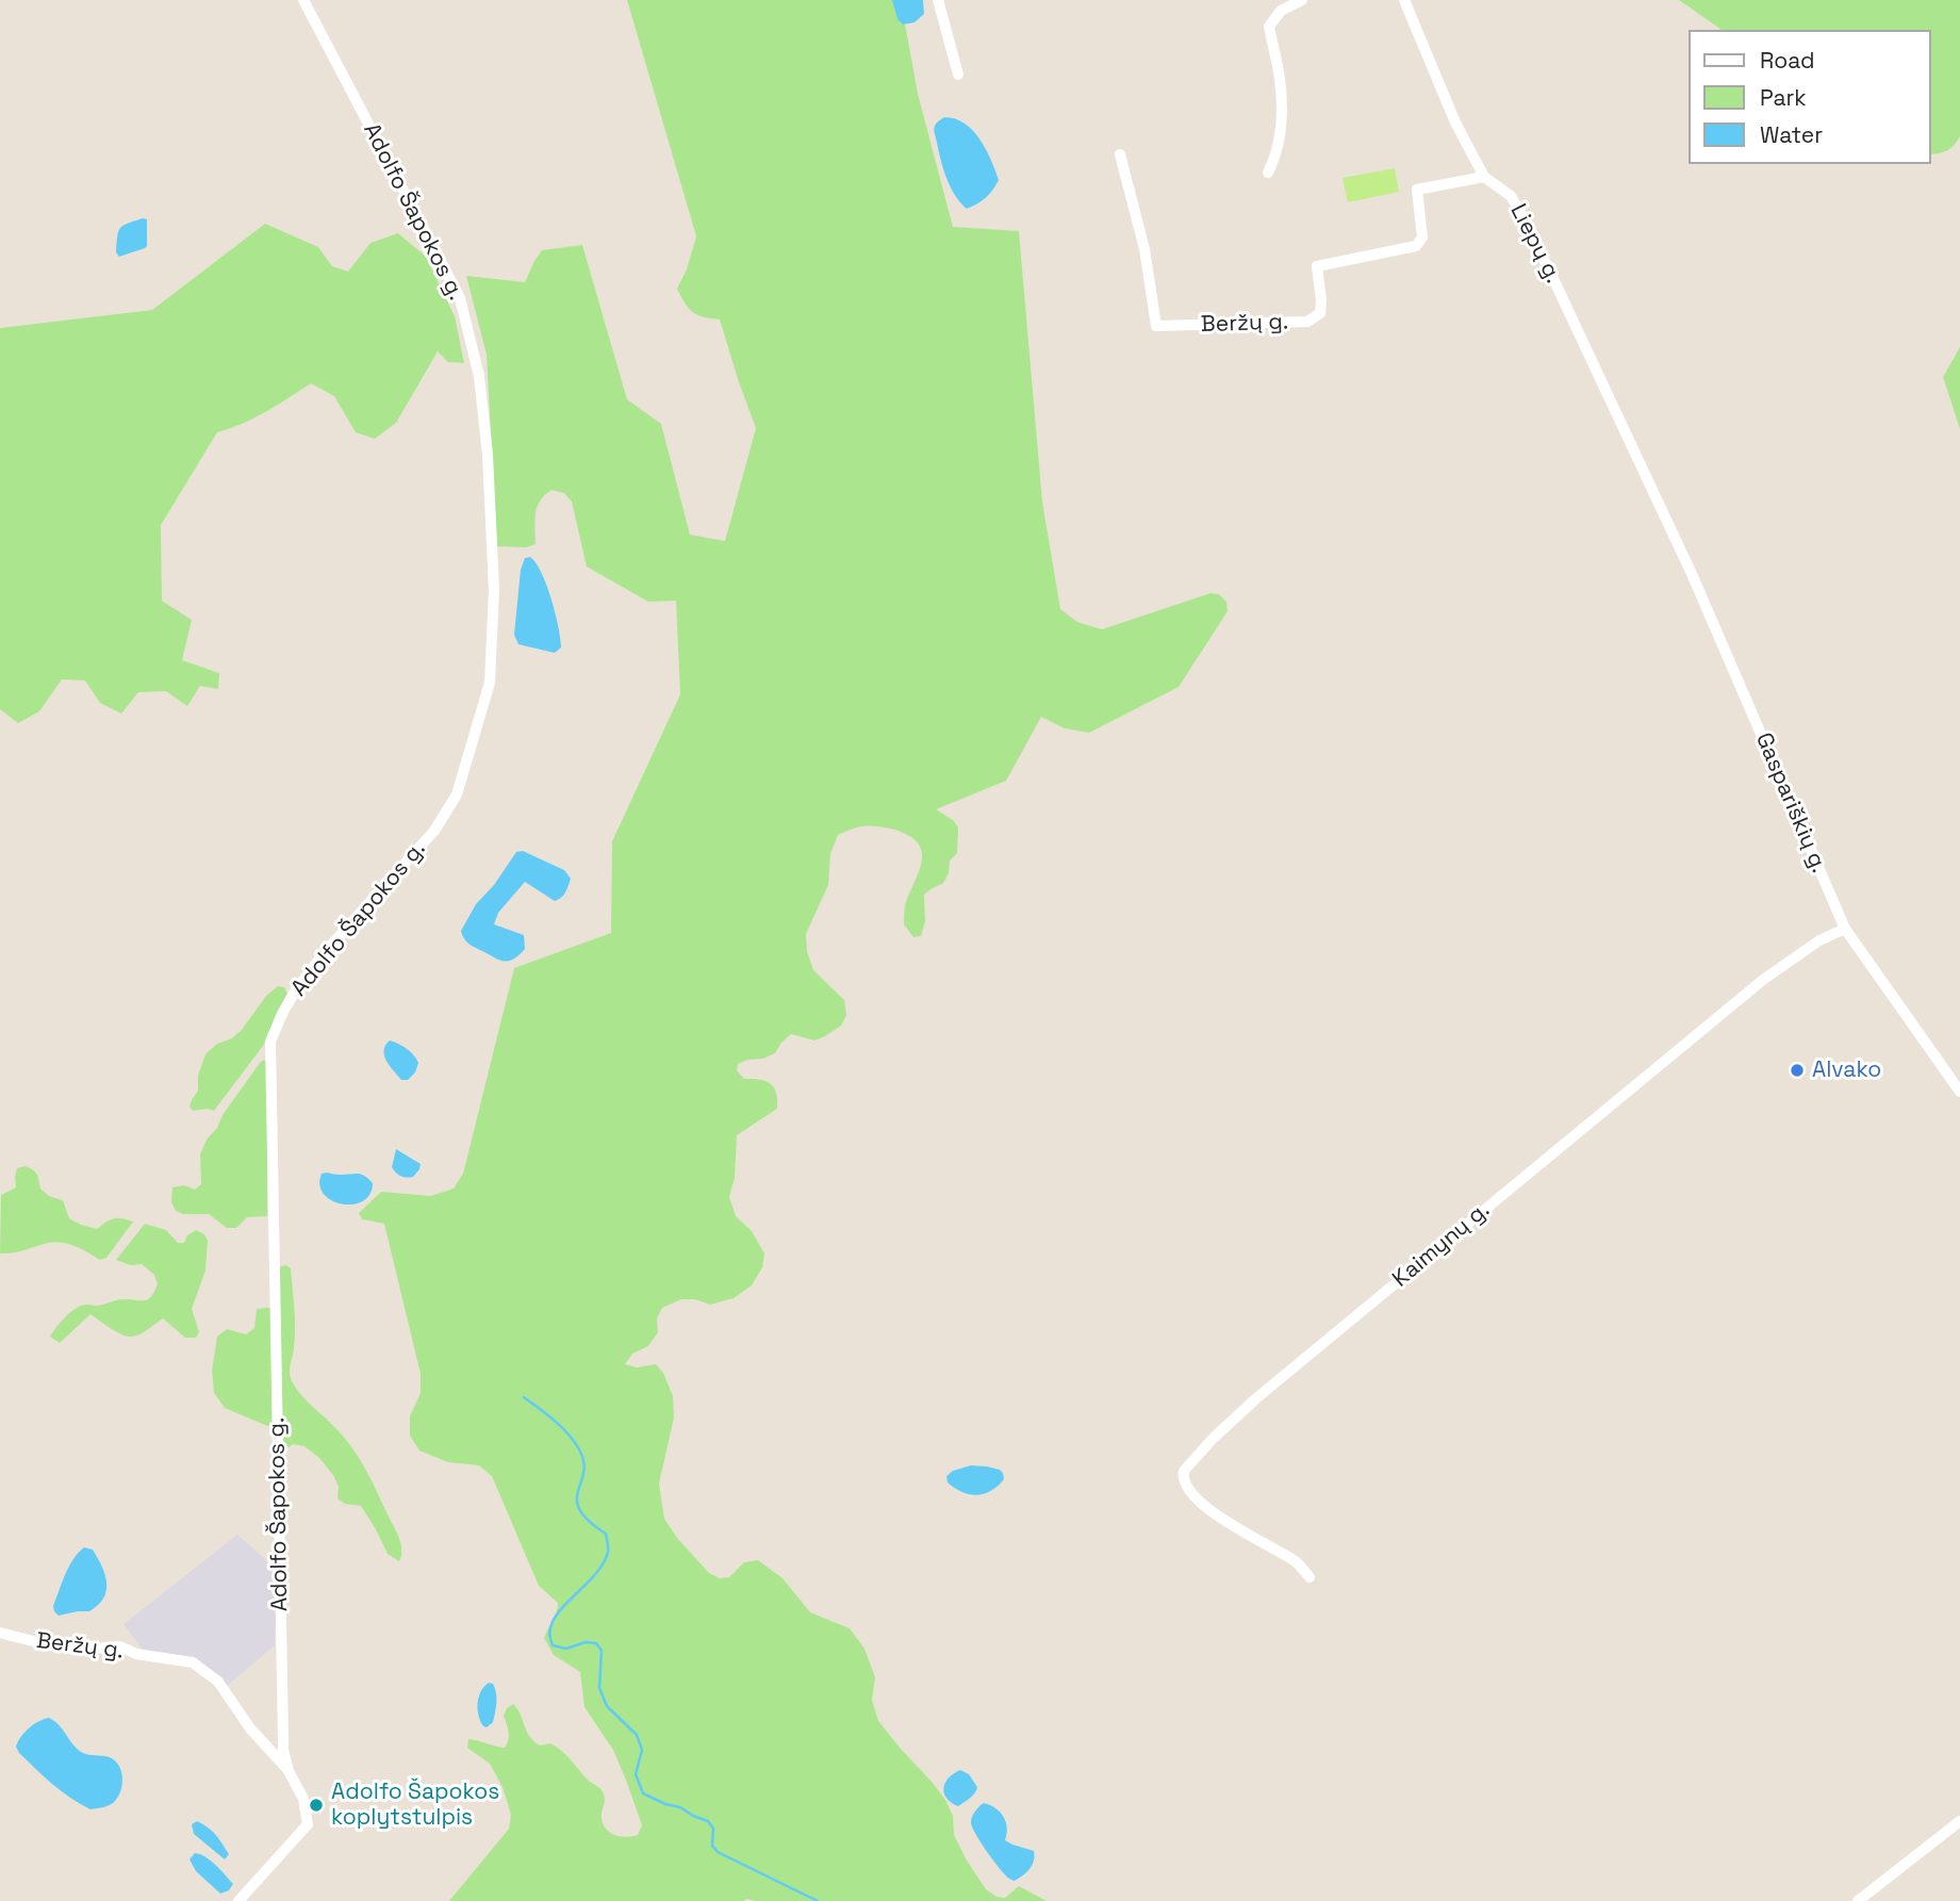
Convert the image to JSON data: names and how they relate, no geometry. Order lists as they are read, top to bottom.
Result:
{
  "streets": {
    "street": [
      "Adolfo Šapokos g.",
      "Liepų g.",
      "Beržų g.",
      "Gaspariškių g.",
      "Kaimynų g."
    ]
  },
  "crossings": [
    ["Adolfo Šapokos g.", "Beržų g."],
    ["Liepų g.", "Beržų g."],
    ["Liepų g.", "Gaspariškių g."],
    ["Gaspariškių g.", "Kaimynų g."]
  ],
  "places": ["Alvako", "Adolfo Šapokos koplytstulpis"],
  "legend": ["Road", "Park", "Water"]
}
